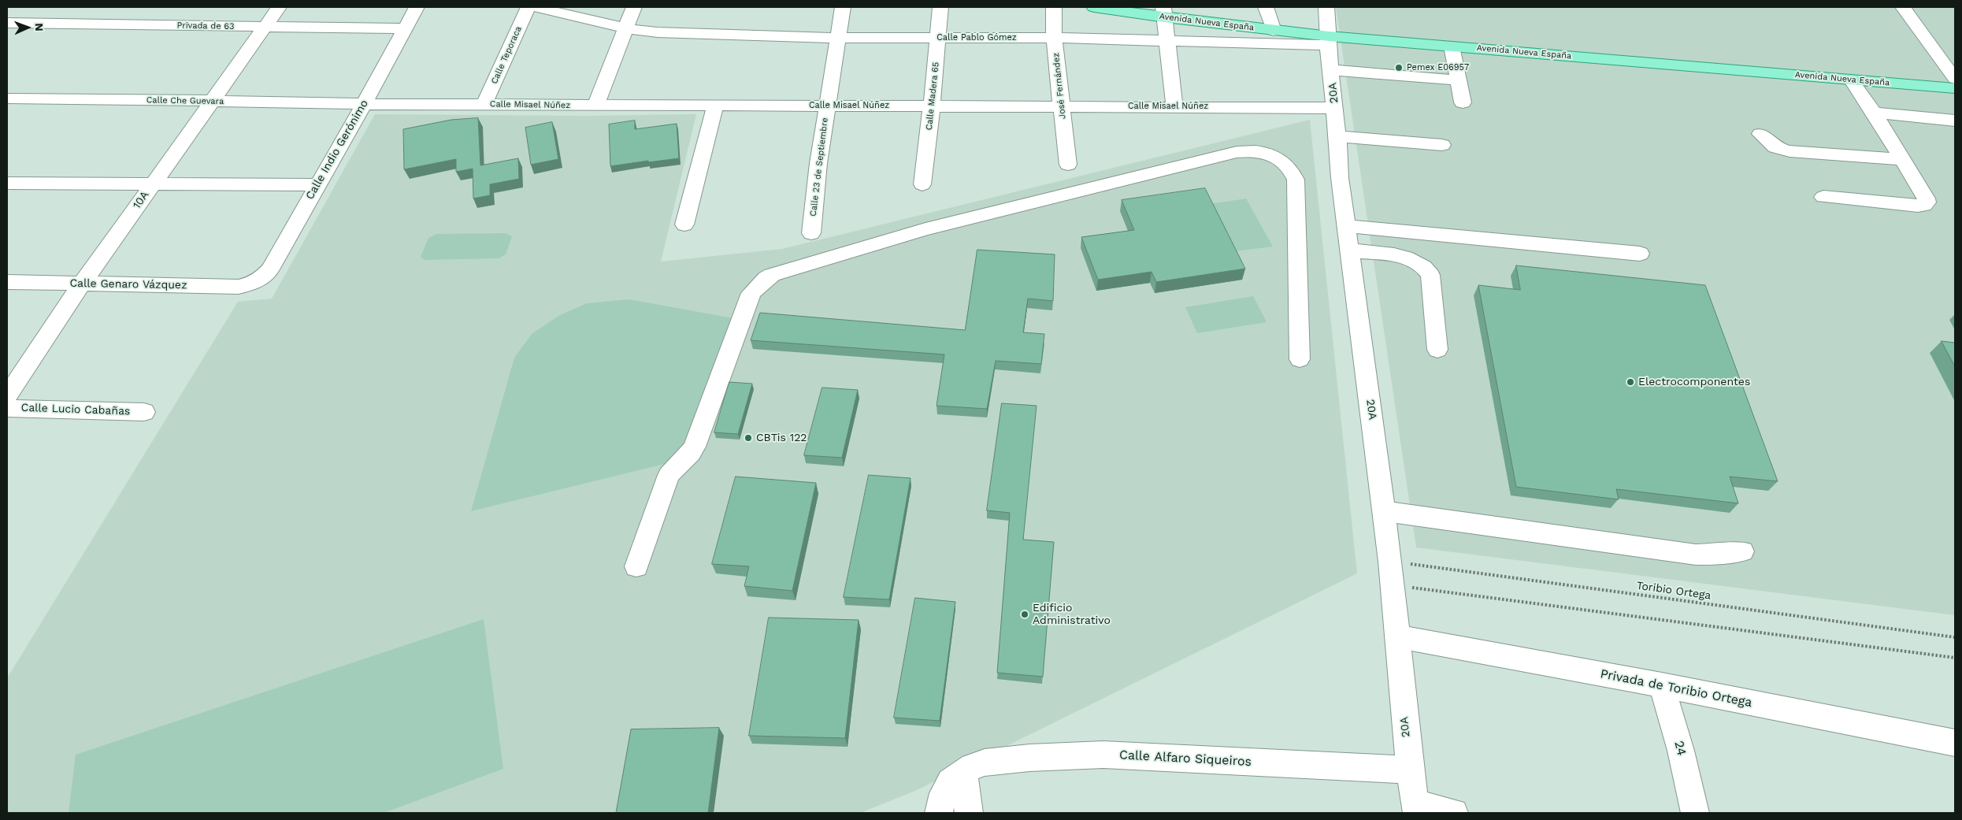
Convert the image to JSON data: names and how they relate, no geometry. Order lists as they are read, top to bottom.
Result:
{
  "streets": {
    "main road": ["Avenida Nueva España"],
    "street": [
      "Privada de 63",
      "Calle Pablo Gómez",
      "Calle Teporaca",
      "José Fernández",
      "20A",
      "Calle Madera 65",
      "Calle Che Guevara",
      "Calle Misael Núñez",
      "Calle Indio Gerónimo",
      "Calle 23 de Septiembre",
      "10A",
      "Calle Genaro Vázquez",
      "Calle Lucio Cabañas",
      "Privada de Toribio Ortega",
      "24",
      "Calle Alfaro Siqueiros"
    ],
    "path": ["Toribio Ortega"]
  },
  "crossings": [
    ["Avenida Nueva España", "Calle Pablo Gómez"],
    ["Avenida Nueva España", "20A"],
    ["Privada de 63", "Calle Indio Gerónimo"],
    ["Privada de 63", "10A"],
    ["Calle Pablo Gómez", "José Fernández"],
    ["Calle Pablo Gómez", "20A"],
    ["Calle Pablo Gómez", "Calle Madera 65"],
    ["Calle Pablo Gómez", "Calle 23 de Septiembre"],
    ["Calle Teporaca", "Calle Misael Núñez"],
    ["José Fernández", "Calle Misael Núñez"],
    ["20A", "Calle Misael Núñez"],
    ["20A", "Toribio Ortega"],
    ["20A", "Privada de Toribio Ortega"],
    ["20A", "Calle Alfaro Siqueiros"],
    ["Calle Madera 65", "Calle Misael Núñez"],
    ["Calle Che Guevara", "Calle Misael Núñez"],
    ["Calle Che Guevara", "Calle Indio Gerónimo"],
    ["Calle Che Guevara", "10A"],
    ["Calle Misael Núñez", "Calle Indio Gerónimo"],
    ["Calle Misael Núñez", "Calle 23 de Septiembre"],
    ["Calle Indio Gerónimo", "Calle Genaro Vázquez"],
    ["10A", "Calle Genaro Vázquez"],
    ["Privada de Toribio Ortega", "24"]
  ],
  "places": [
    "Pemex E06957",
    "Electrocomponentes",
    "CBTis 122",
    "Edificio Administrativo"
  ],
  "north": "right"
}
